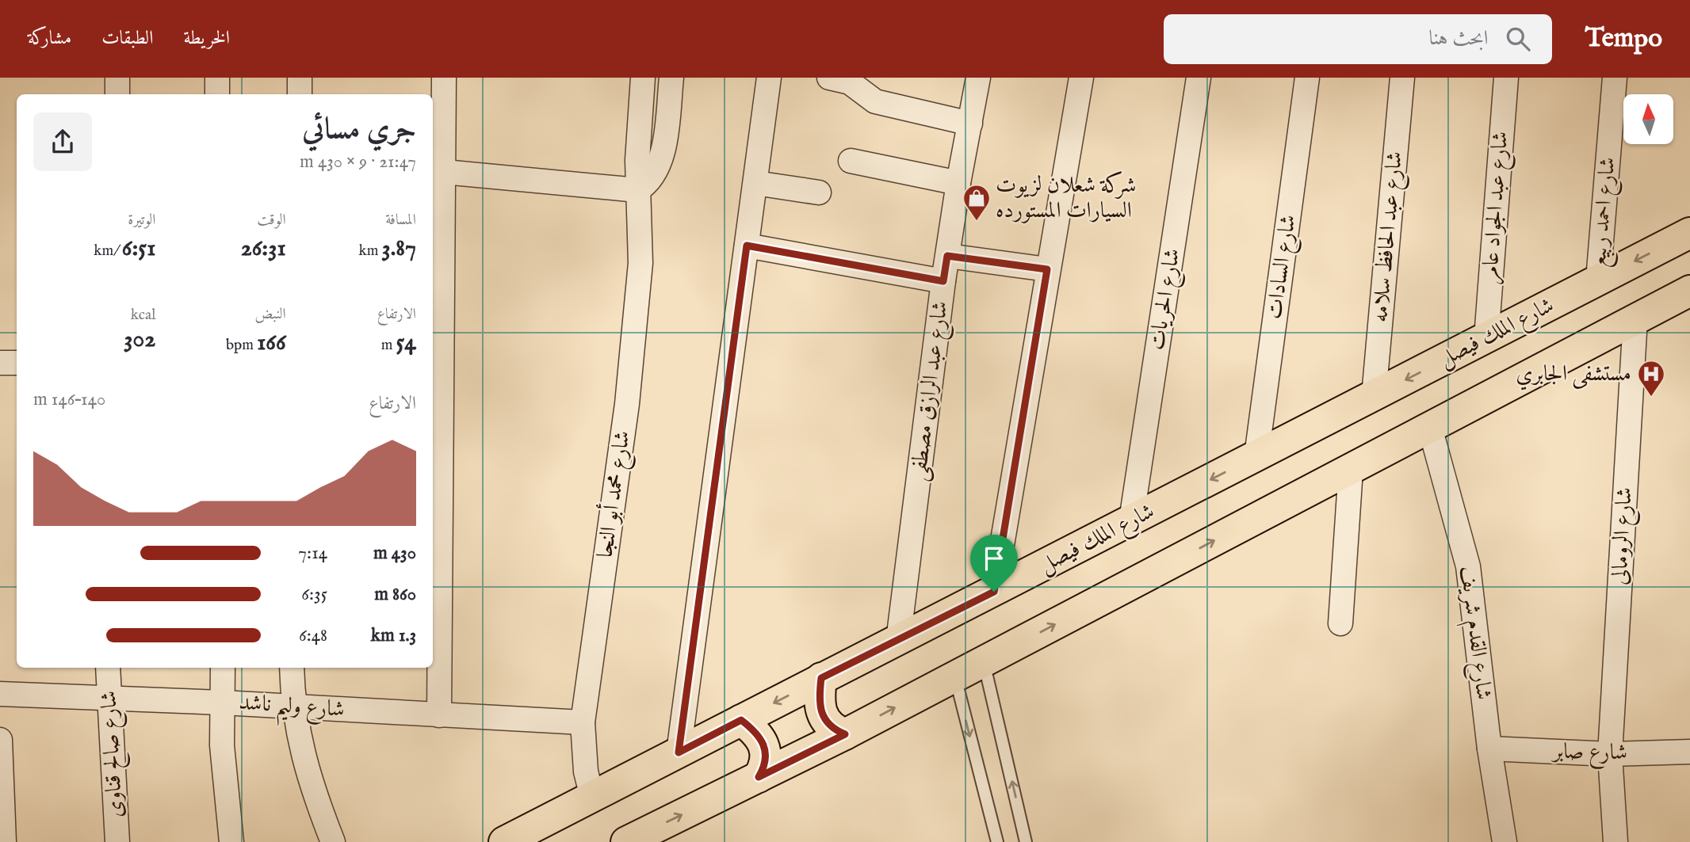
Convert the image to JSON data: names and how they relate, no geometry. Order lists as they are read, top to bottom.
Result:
{
  "streets": {
    "main road": ["شارع الملك فيصل"],
    "street": [
      "شارع عبد الجواد عامر",
      "شارع احمد ربيع",
      "شارع عبد الحافظ سلامه",
      "شارع السادات",
      "شارع الحريات",
      "شارع عبد الرازق مصطفى",
      "شارع محمد أبو النجا",
      "شارع الرومالى",
      "شارع القدم شريف",
      "شارع وليم ناشد",
      "شارع صابر",
      "شارع صالح قناوى"
    ]
  },
  "crossings": [
    ["شارع عبد الجواد عامر", "شارع الملك فيصل"],
    ["شارع احمد ربيع", "شارع الملك فيصل"],
    ["شارع عبد الحافظ سلامه", "شارع الملك فيصل"],
    ["شارع السادات", "شارع الملك فيصل"],
    ["شارع الحريات", "شارع الملك فيصل"],
    ["شارع الملك فيصل", "شارع عبد الرازق مصطفى"],
    ["شارع الملك فيصل", "شارع محمد أبو النجا"],
    ["شارع محمد أبو النجا", "شارع وليم ناشد"],
    ["شارع الرومالى", "شارع صابر"],
    ["شارع القدم شريف", "شارع صابر"],
    ["شارع وليم ناشد", "شارع صالح قناوى"]
  ],
  "places": {
    "shop": ["شركة شعلان لزيوت السيارات المستورده"],
    "hospital": ["مستشفى الجابري"]
  },
  "north": "top",
  "page": {
    "header": "Tempo",
    "search": "ابحث هنا",
    "nav": ["الخريطة", "الطبقات", "مشاركة"],
    "heading": ["جري مسائي", "21:47 · 9 × 430 m"],
    "stats": [
      ["المسافة", "3.87 km"],
      ["الوقت", "26:31"],
      ["الوتيرة", "6:51 /km"],
      ["الارتفاع", "54 m"],
      ["النبض", "166 bpm"],
      ["kcal", "302"]
    ],
    "chart": ["الارتفاع", "140–146 m"],
    "list": [
      {
        "name": "430 m",
        "note": "7:14"
      },
      {
        "name": "860 m",
        "note": "6:35"
      },
      {
        "name": "1.3 km",
        "note": "6:48"
      }
    ]
  }
}
